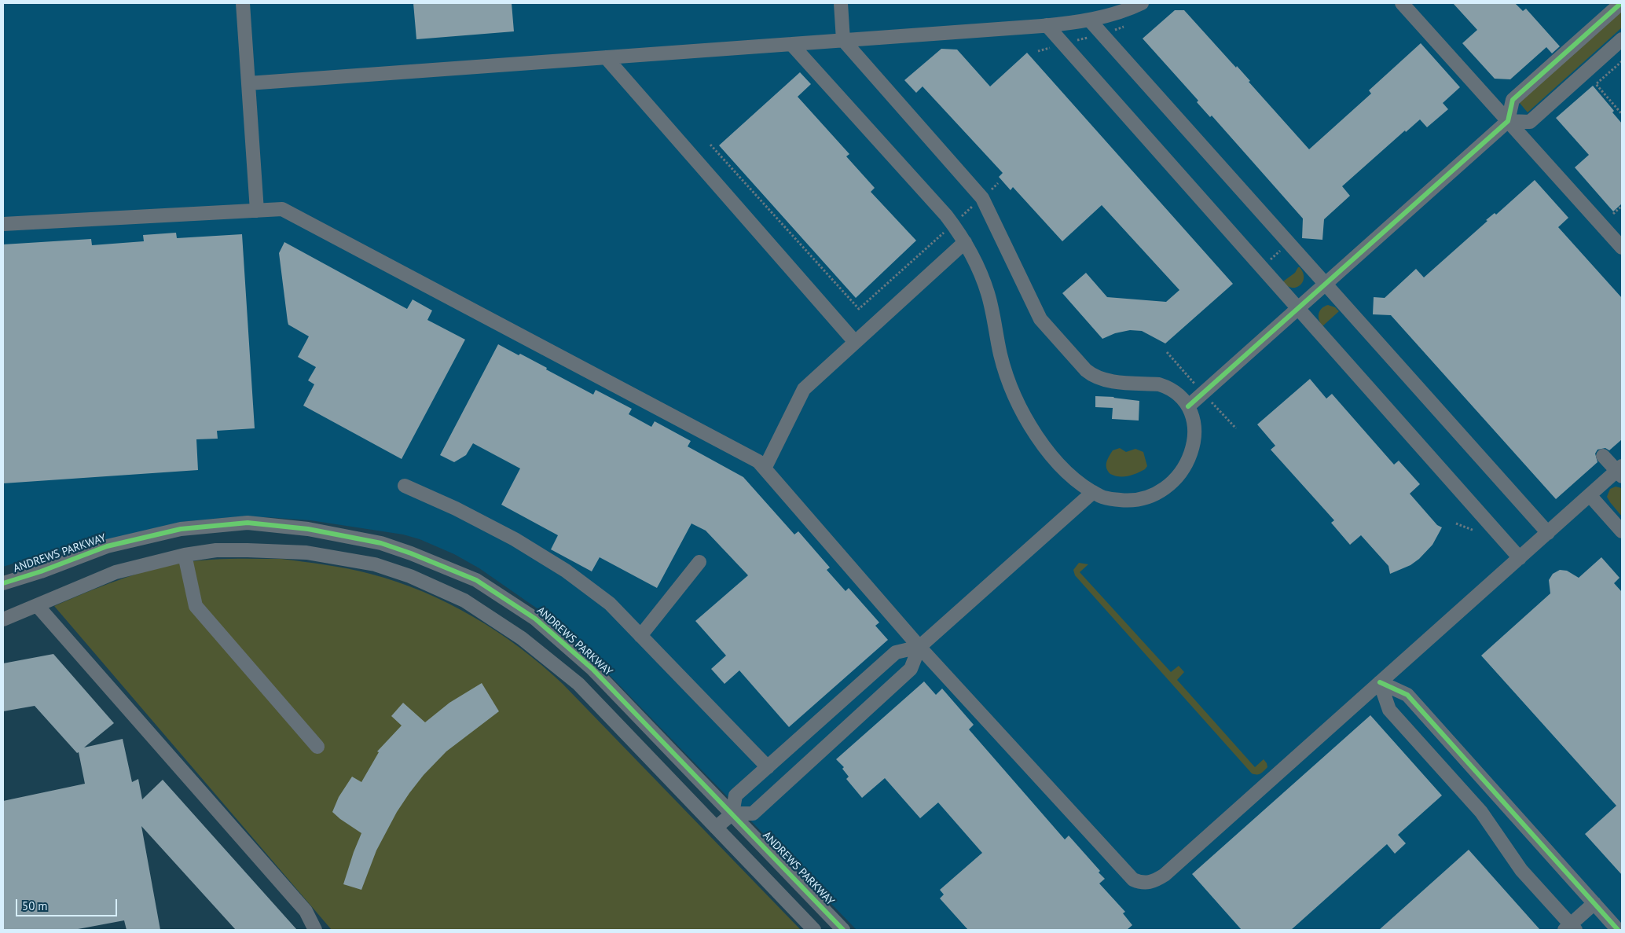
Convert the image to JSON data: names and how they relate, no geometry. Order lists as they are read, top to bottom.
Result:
{
  "streets": {
    "street": ["ANDREWS PARKWAY"]
  },
  "scale_bar": "50 m"
}
